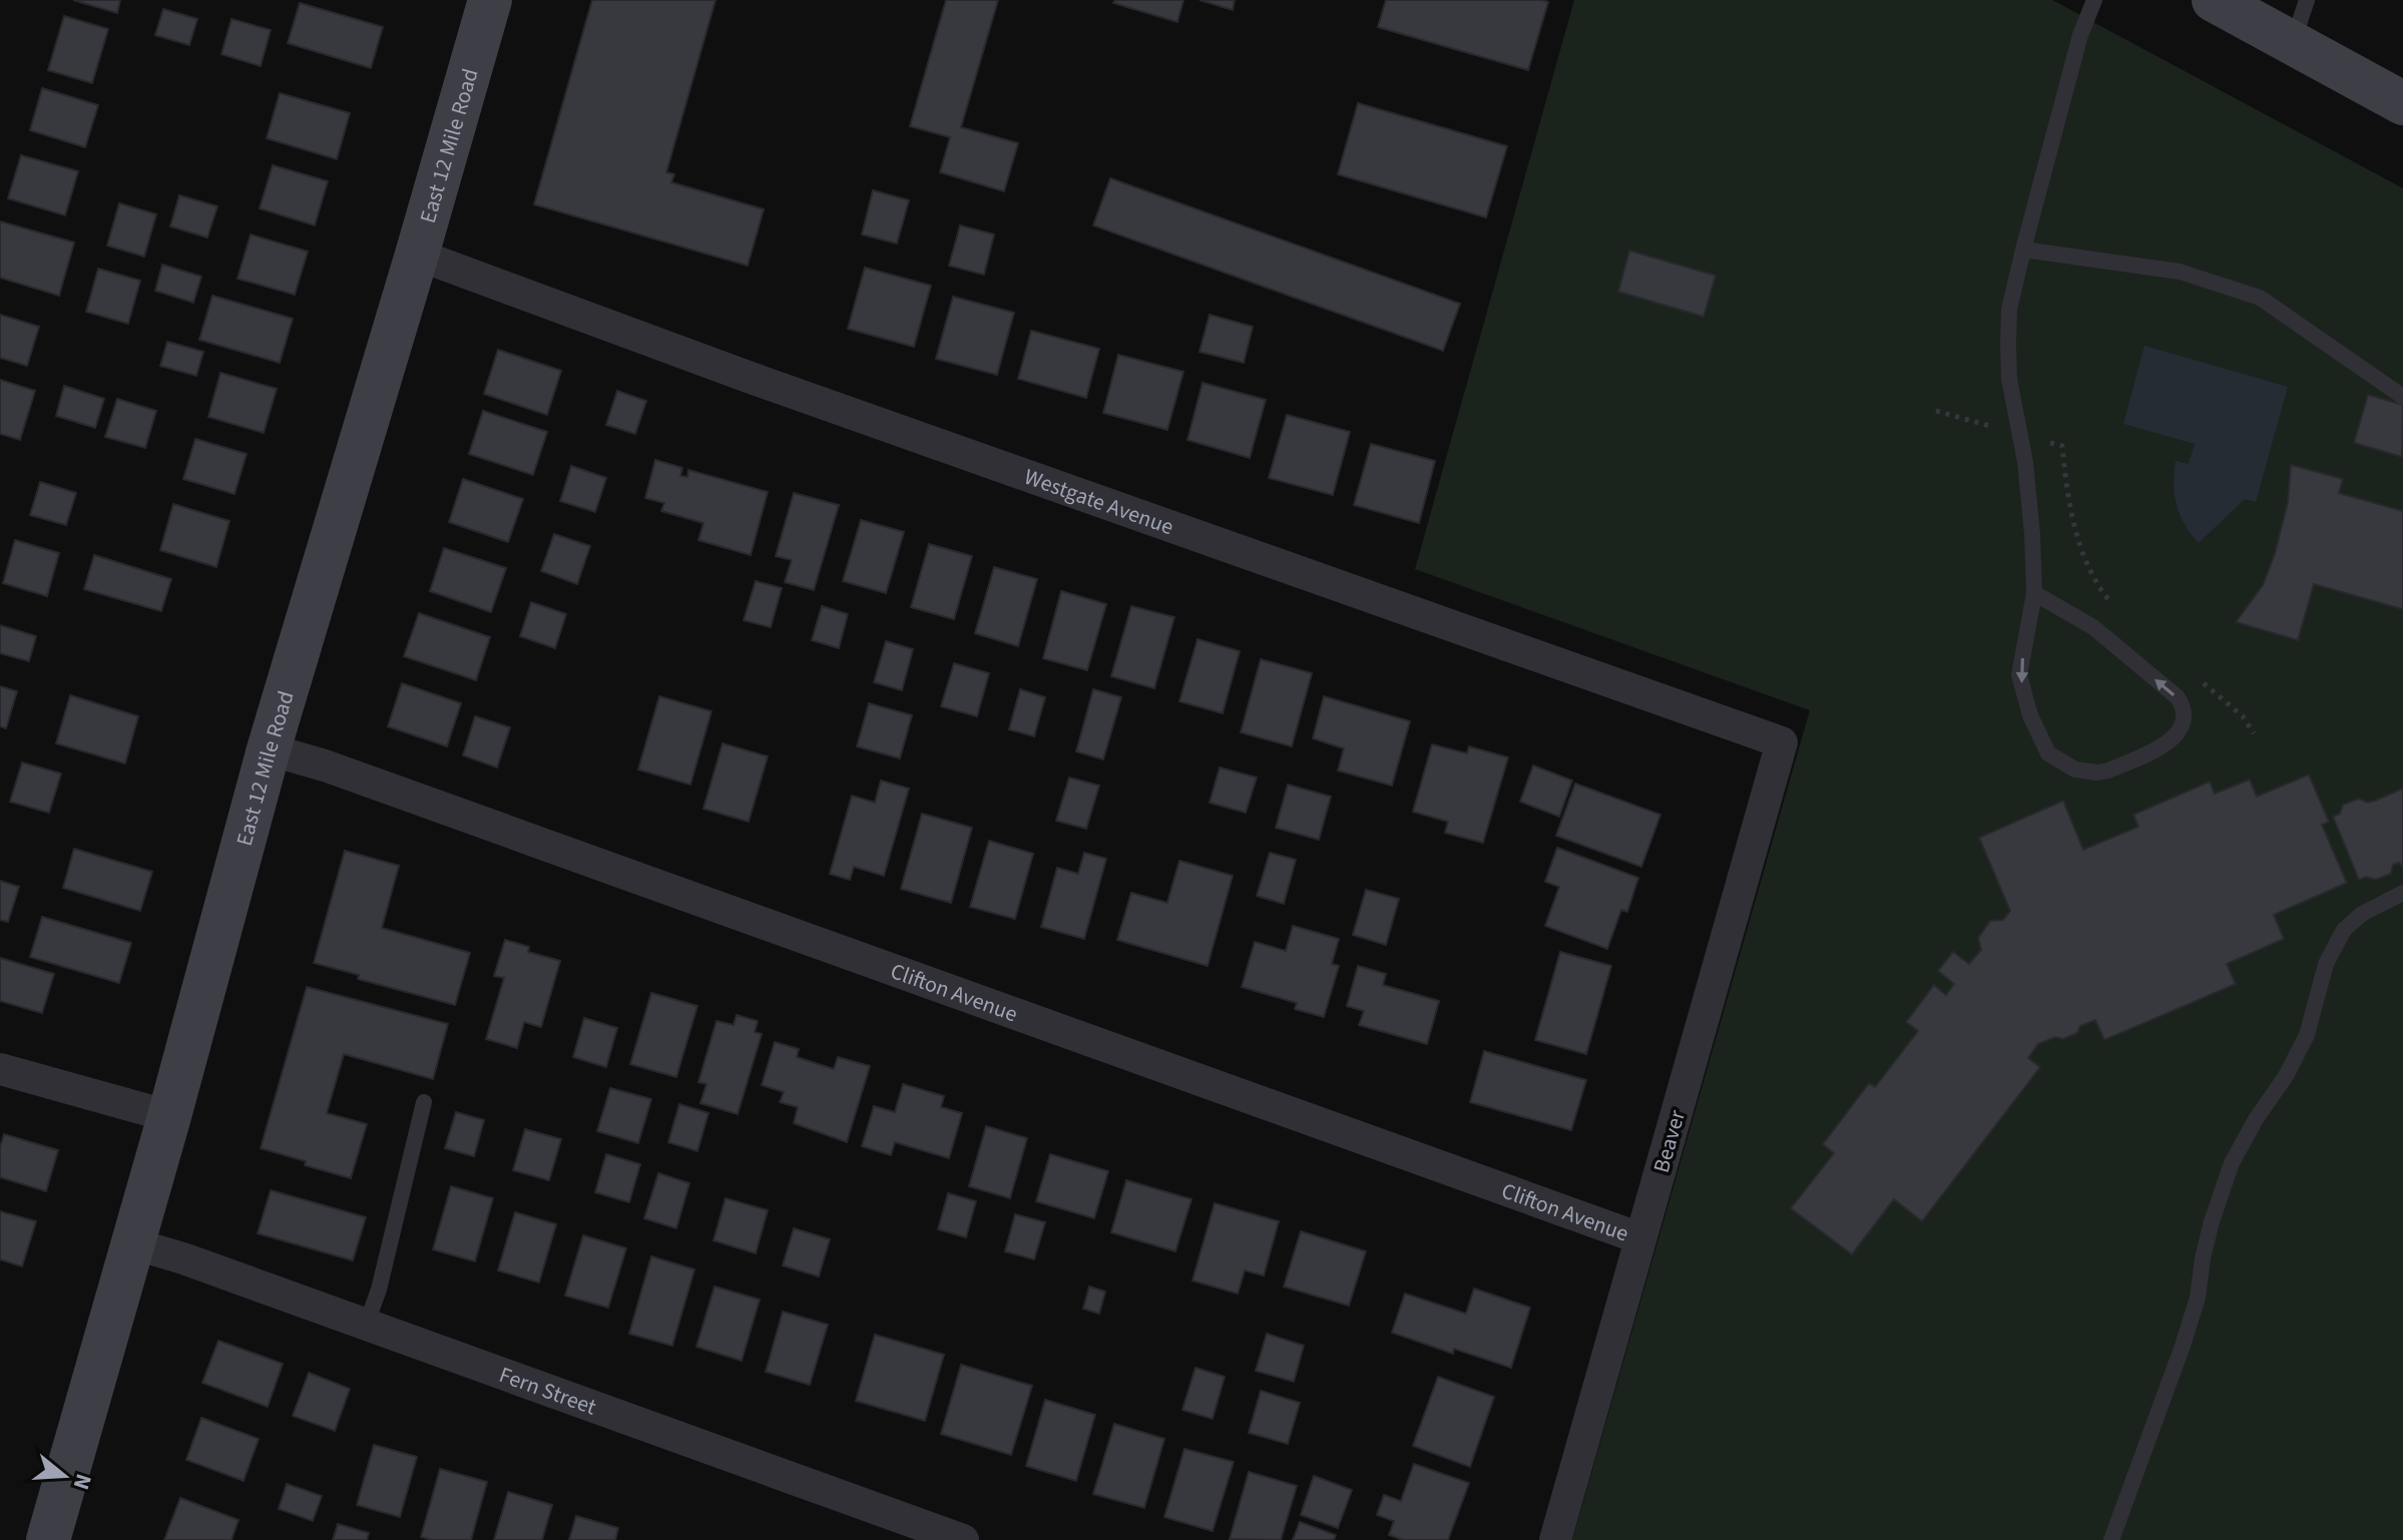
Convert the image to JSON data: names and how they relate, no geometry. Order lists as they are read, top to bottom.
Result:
{
  "streets": {
    "main road": ["East 12 Mile Road"],
    "street": [
      "Westgate Avenue",
      "Clifton Avenue",
      "Beaver",
      "Fern Street"
    ]
  },
  "crossings": [
    ["East 12 Mile Road", "Westgate Avenue"],
    ["East 12 Mile Road", "Clifton Avenue"],
    ["East 12 Mile Road", "Fern Street"],
    ["Westgate Avenue", "Beaver"],
    ["Clifton Avenue", "Beaver"]
  ],
  "north": "right"
}
